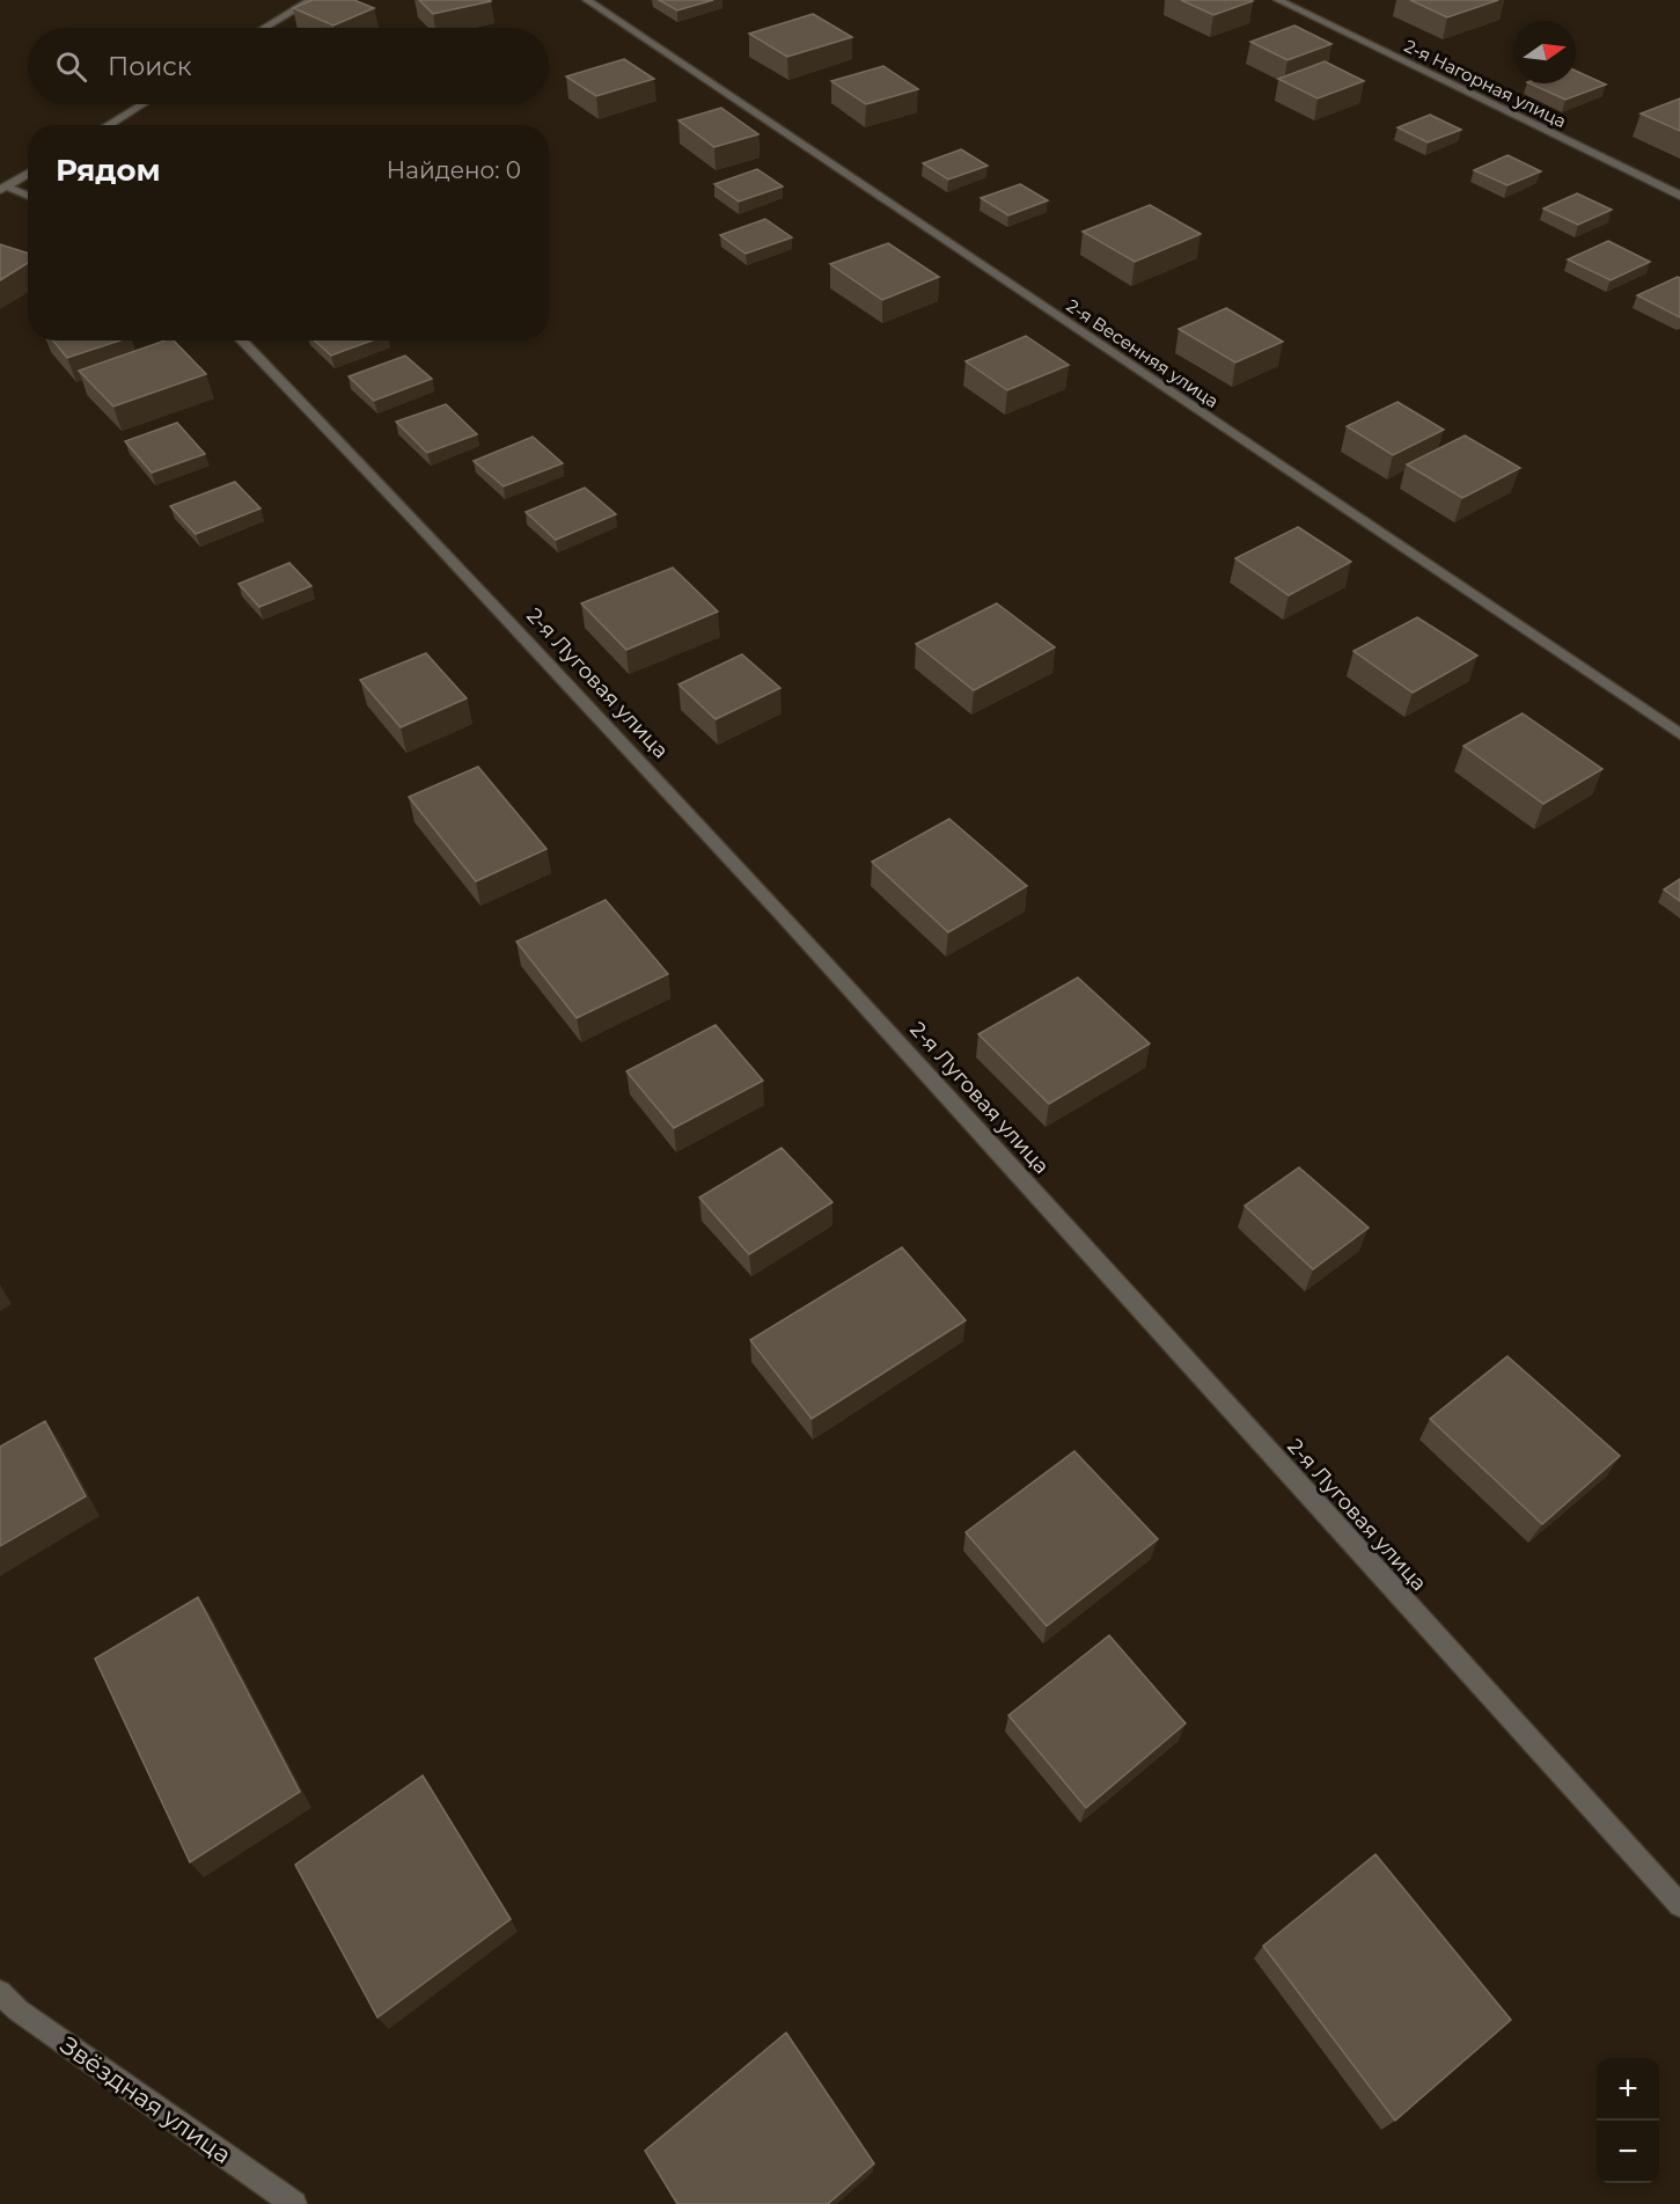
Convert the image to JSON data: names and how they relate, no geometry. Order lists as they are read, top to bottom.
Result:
{
  "streets": {
    "street": [
      "2-я Нагорная улица",
      "2-я Весенняя улица",
      "2-я Луговая улица",
      "Звёздная улица"
    ]
  },
  "north": "right",
  "page": {
    "search": "Поиск",
    "heading": ["Рядом", "Найдено: 0"],
    "map_buttons": ["+", "−"]
  }
}
